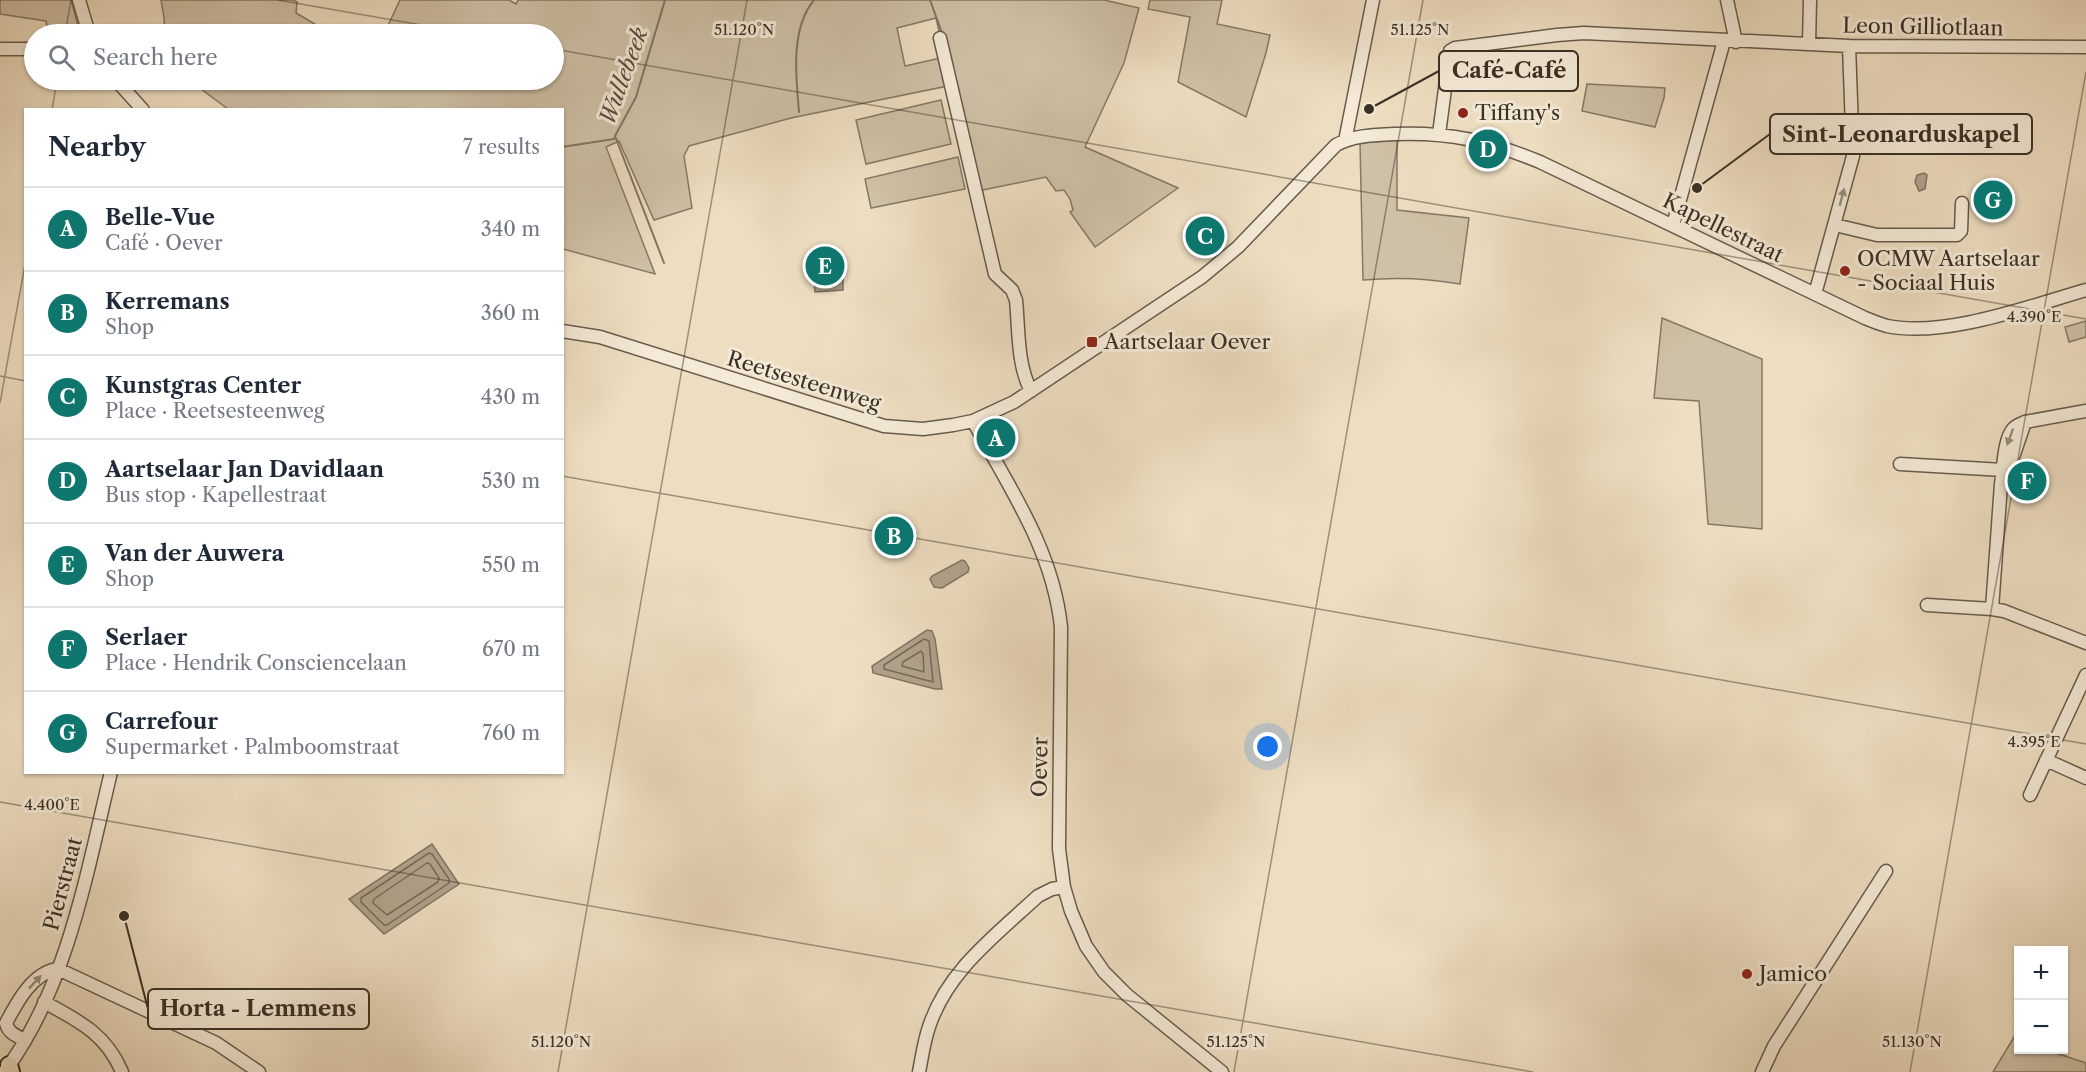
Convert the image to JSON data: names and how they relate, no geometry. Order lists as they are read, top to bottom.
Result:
{
  "streets": {
    "street": [
      "Leon Gilliotlaan",
      "Kapellestraat",
      "Reetsesteenweg",
      "Oever",
      "Pierstraat"
    ]
  },
  "crossings": [
    ["Leon Gilliotlaan", "Kapellestraat"],
    ["Kapellestraat", "Reetsesteenweg"],
    ["Reetsesteenweg", "Oever"]
  ],
  "water": ["Wullebeek"],
  "places": {
    "other": [
      "Café-Café",
      "Tiffany's",
      "Sint-Leonarduskapel",
      "OCMW Aartselaar - Sociaal Huis",
      "Horta - Lemmens",
      "Jamico"
    ],
    "transit": ["Aartselaar Oever"]
  },
  "page": {
    "search": "Search here",
    "heading": ["Nearby", "7 results"],
    "pins": [
      "D",
      "G",
      "C",
      "E",
      "A",
      "F",
      "B"
    ],
    "list": [
      {
        "mark": "A",
        "name": "Belle-Vue",
        "note": "Café · Oever",
        "value": "340 m"
      },
      {
        "mark": "B",
        "name": "Kerremans",
        "note": "Shop",
        "value": "360 m"
      },
      {
        "mark": "C",
        "name": "Kunstgras Center",
        "note": "Place · Reetsesteenweg",
        "value": "430 m"
      },
      {
        "mark": "D",
        "name": "Aartselaar Jan Davidlaan",
        "note": "Bus stop · Kapellestraat",
        "value": "530 m"
      },
      {
        "mark": "E",
        "name": "Van der Auwera",
        "note": "Shop",
        "value": "550 m"
      },
      {
        "mark": "F",
        "name": "Serlaer",
        "note": "Place · Hendrik Consciencelaan",
        "value": "670 m"
      },
      {
        "mark": "G",
        "name": "Carrefour",
        "note": "Supermarket · Palmboomstraat",
        "value": "760 m"
      }
    ],
    "map_buttons": ["+", "−"]
  },
  "coordinates": [
    "51.120°N",
    "51.125°N",
    "4.390°E",
    "4.395°E",
    "4.400°E",
    "51.130°N"
  ]
}
